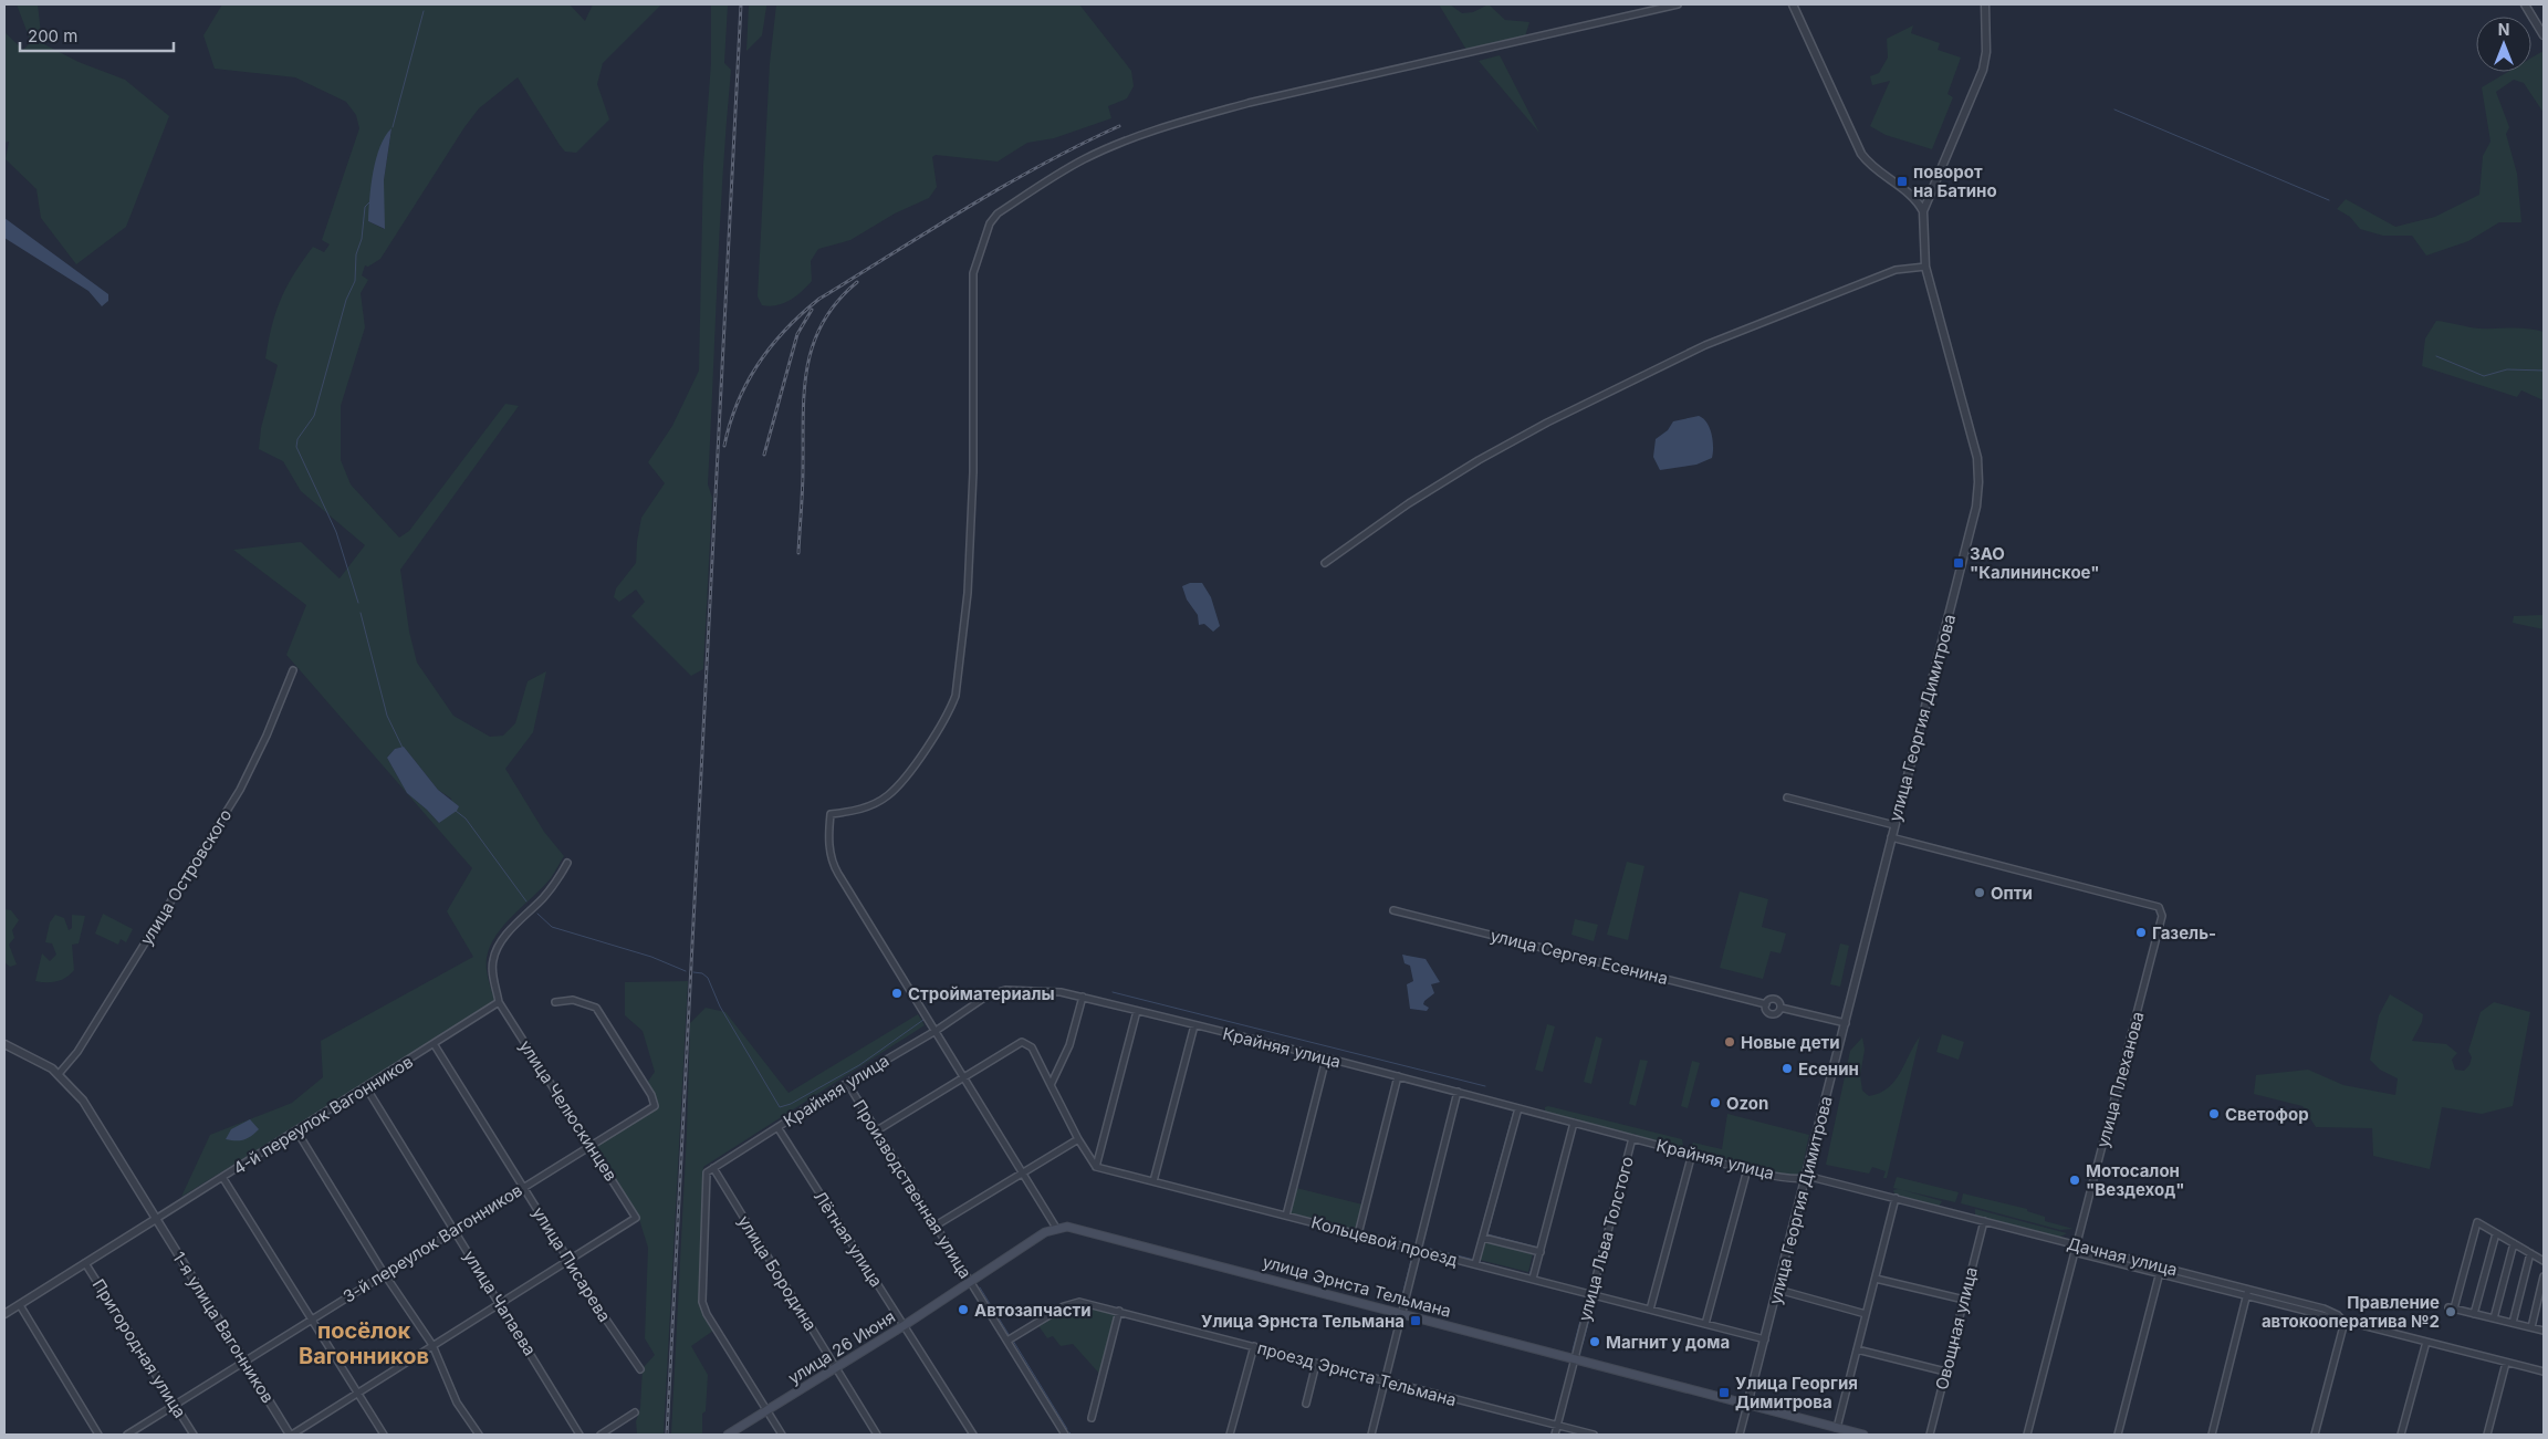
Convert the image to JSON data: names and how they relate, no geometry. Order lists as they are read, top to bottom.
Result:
{
  "streets": {
    "main road": ["улица Эрнста Тельмана", "улица 26 Июня"],
    "street": [
      "улица Георгия Димитрова",
      "улица Островского",
      "улица Сергея Есенина",
      "Крайняя улица",
      "улица Плеханова",
      "улица Челюскинцев",
      "4-й переулок Вагонников",
      "Производственная улица",
      "Лётная улица",
      "улица Льва Толстого",
      "Кольцевой проезд",
      "3-й переулок Вагонников",
      "Дачная улица",
      "улица Писарева",
      "улица Бородина",
      "улица Чапаева",
      "1-я улица Вагонников",
      "Овощная улица",
      "Пригородная улица",
      "проезд Эрнста Тельмана"
    ]
  },
  "crossings": [
    ["улица Георгия Димитрова", "улица Сергея Есенина"],
    ["улица Георгия Димитрова", "Крайняя улица"],
    ["улица Георгия Димитрова", "улица Плеханова"],
    ["улица Георгия Димитрова", "Кольцевой проезд"],
    ["улица Георгия Димитрова", "улица Эрнста Тельмана"],
    ["улица Островского", "1-я улица Вагонников"],
    ["Крайняя улица", "Производственная улица"],
    ["Крайняя улица", "Лётная улица"],
    ["Крайняя улица", "улица Льва Толстого"],
    ["Крайняя улица", "Дачная улица"],
    ["Крайняя улица", "улица Бородина"],
    ["Крайняя улица", "улица 26 Июня"],
    ["улица Плеханова", "Дачная улица"],
    ["улица Челюскинцев", "4-й переулок Вагонников"],
    ["улица Челюскинцев", "3-й переулок Вагонников"],
    ["улица Челюскинцев", "улица Писарева"],
    ["4-й переулок Вагонников", "улица Писарева"],
    ["4-й переулок Вагонников", "улица Чапаева"],
    ["4-й переулок Вагонников", "1-я улица Вагонников"],
    ["4-й переулок Вагонников", "Пригородная улица"],
    ["Производственная улица", "улица 26 Июня"],
    ["Производственная улица", "проезд Эрнста Тельмана"],
    ["Лётная улица", "улица 26 Июня"],
    ["улица Льва Толстого", "Кольцевой проезд"],
    ["улица Льва Толстого", "улица Эрнста Тельмана"],
    ["улица Льва Толстого", "проезд Эрнста Тельмана"],
    ["3-й переулок Вагонников", "улица Писарева"],
    ["3-й переулок Вагонников", "улица Чапаева"],
    ["3-й переулок Вагонников", "1-я улица Вагонников"],
    ["3-й переулок Вагонников", "Пригородная улица"],
    ["Дачная улица", "Овощная улица"],
    ["улица Бородина", "улица 26 Июня"]
  ],
  "districts": ["посёлок Вагонников"],
  "places": {
    "transit": [
      "поворот на Батино",
      "ЗАО \"Калининское\"",
      "Улица Эрнста Тельмана",
      "Улица Георгия Димитрова"
    ],
    "other": [
      "Опти",
      "Газель-",
      "Стройматериалы",
      "Новые дети",
      "Есенин",
      "Ozon",
      "Светофор",
      "Мотосалон \"Вездеход\"",
      "Автозапчасти",
      "Правление автокооператива №2",
      "Магнит у дома"
    ]
  },
  "scale_bar": "200 m",
  "north": "top"
}
